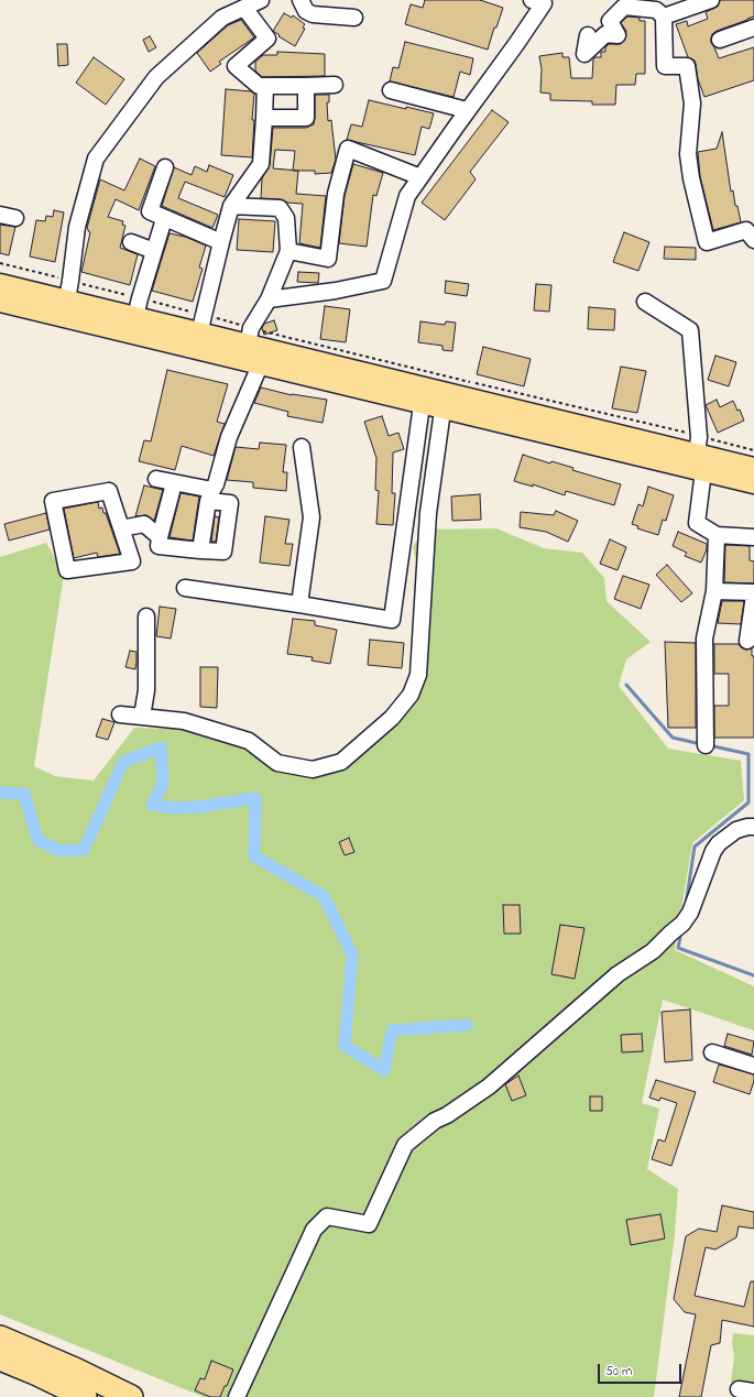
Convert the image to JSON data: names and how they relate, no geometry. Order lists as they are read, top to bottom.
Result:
{
  "scale_bar": "50 m"
}
